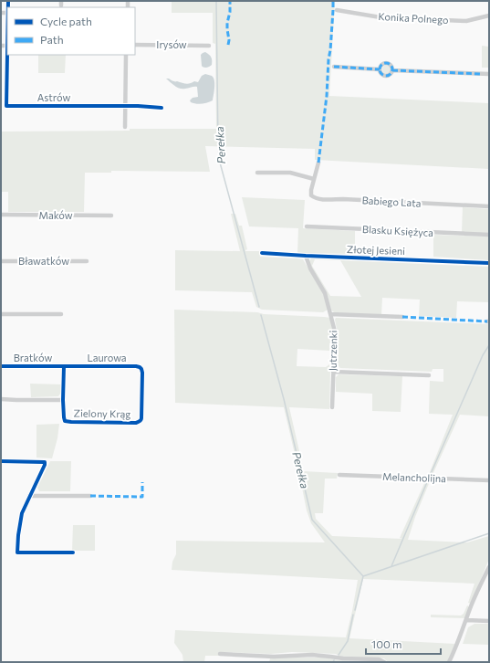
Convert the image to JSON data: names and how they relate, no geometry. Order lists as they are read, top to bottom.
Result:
{
  "streets": {
    "street": [
      "Konika Polnego",
      "Irysów",
      "Astrów",
      "Babiego Lata",
      "Maków",
      "Blasku Księżyca",
      "Złotej Jesieni",
      "Bławatków",
      "Jutrzenki",
      "Bratków",
      "Laurowa",
      "Zielony Krąg",
      "Melancholijna"
    ]
  },
  "crossings": [
    ["Złotej Jesieni", "Jutrzenki"],
    ["Bratków", "Laurowa"],
    ["Laurowa", "Zielony Krąg"]
  ],
  "water": ["Perełka"],
  "legend": ["Cycle path", "Path"],
  "scale_bar": "100 m"
}
